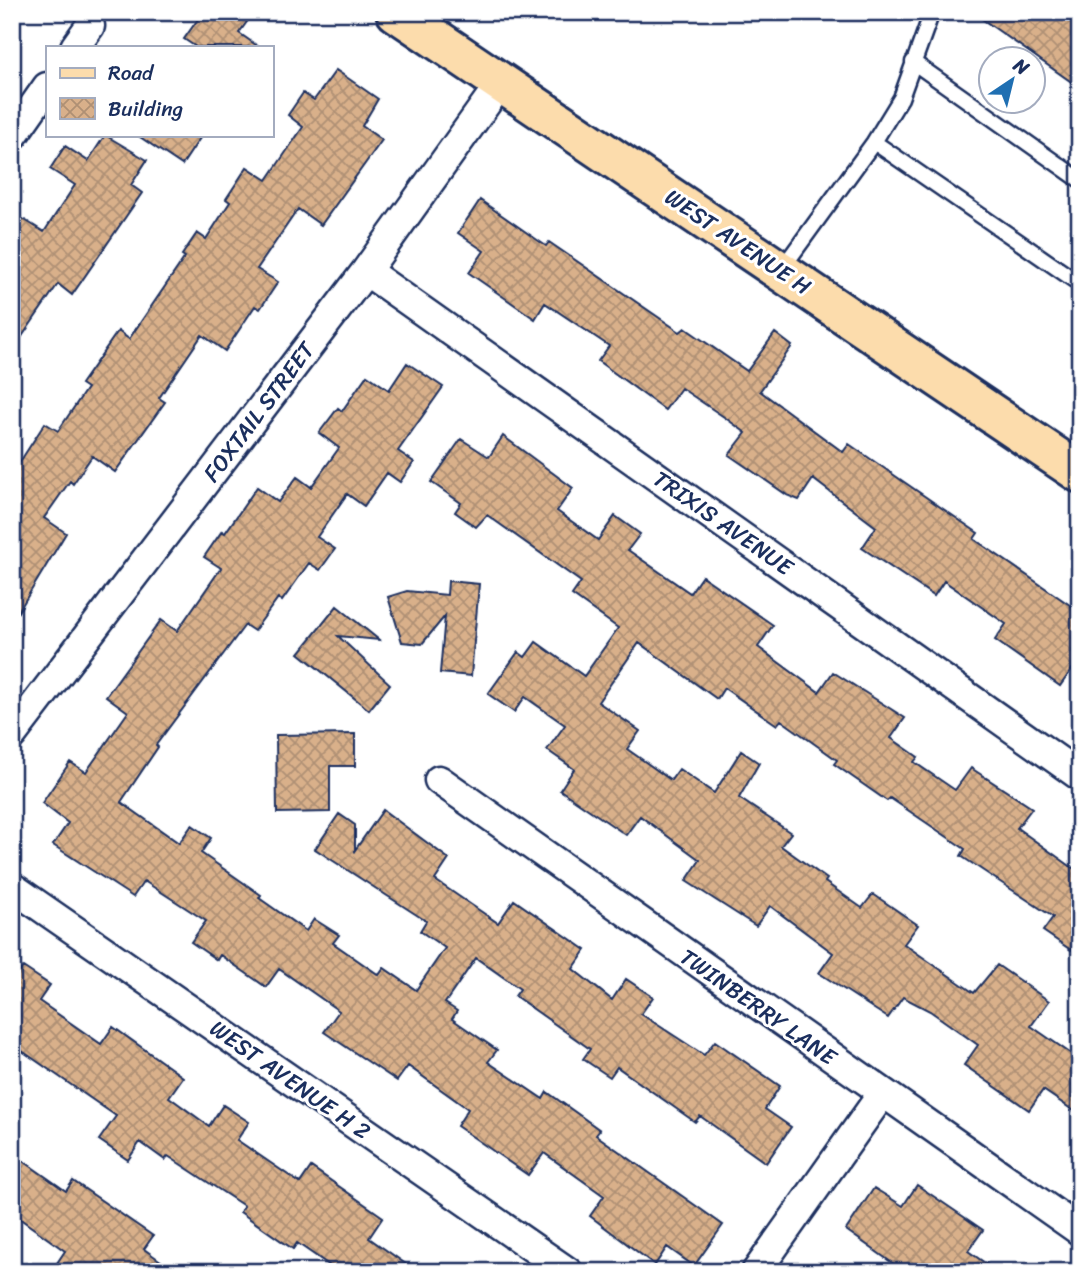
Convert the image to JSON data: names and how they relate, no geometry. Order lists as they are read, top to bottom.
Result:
{
  "streets": {
    "main road": ["WEST AVENUE H"],
    "street": [
      "FOXTAIL STREET",
      "TRIXIS AVENUE",
      "TWINBERRY LANE",
      "WEST AVENUE H 2"
    ]
  },
  "crossings": [
    ["WEST AVENUE H", "FOXTAIL STREET"],
    ["FOXTAIL STREET", "TRIXIS AVENUE"]
  ],
  "legend": ["Road", "Building"],
  "north": "top right"
}
